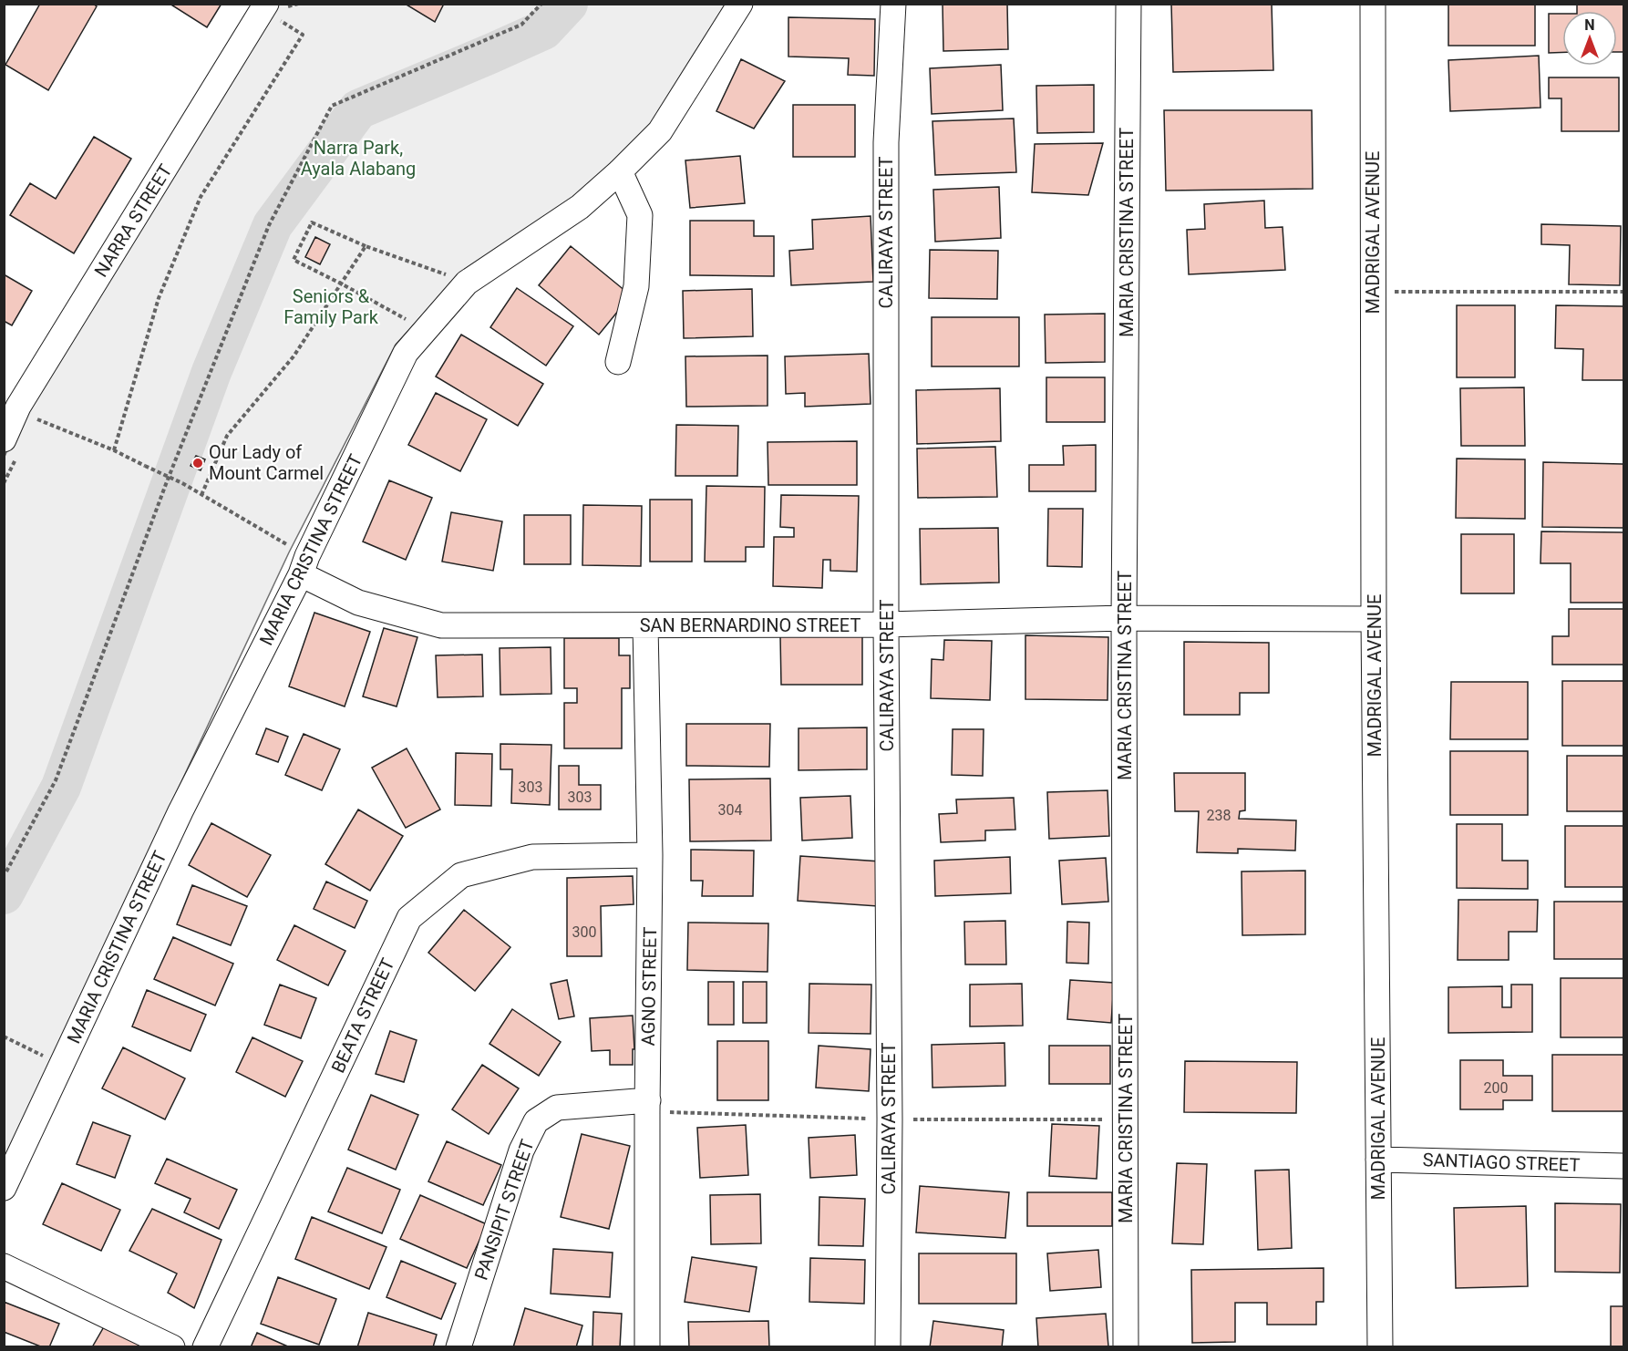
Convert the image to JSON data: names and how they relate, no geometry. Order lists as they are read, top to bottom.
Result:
{
  "streets": {
    "street": [
      "NARRA STREET",
      "CALIRAYA STREET",
      "MARIA CRISTINA STREET",
      "MADRIGAL AVENUE",
      "SAN BERNARDINO STREET",
      "AGNO STREET",
      "BEATA STREET",
      "SANTIAGO STREET",
      "PANSIPIT STREET"
    ]
  },
  "crossings": [
    ["CALIRAYA STREET", "SAN BERNARDINO STREET"],
    ["MARIA CRISTINA STREET", "SAN BERNARDINO STREET"],
    ["MADRIGAL AVENUE", "SAN BERNARDINO STREET"],
    ["MADRIGAL AVENUE", "SANTIAGO STREET"],
    ["SAN BERNARDINO STREET", "AGNO STREET"],
    ["AGNO STREET", "BEATA STREET"],
    ["AGNO STREET", "PANSIPIT STREET"]
  ],
  "parks": ["Narra Park, Ayala Alabang", "Seniors & Family Park"],
  "places": ["Our Lady of Mount Carmel"],
  "house_numbers": [
    "303",
    "303",
    "304",
    "238",
    "300",
    "200"
  ],
  "north": "top"
}
